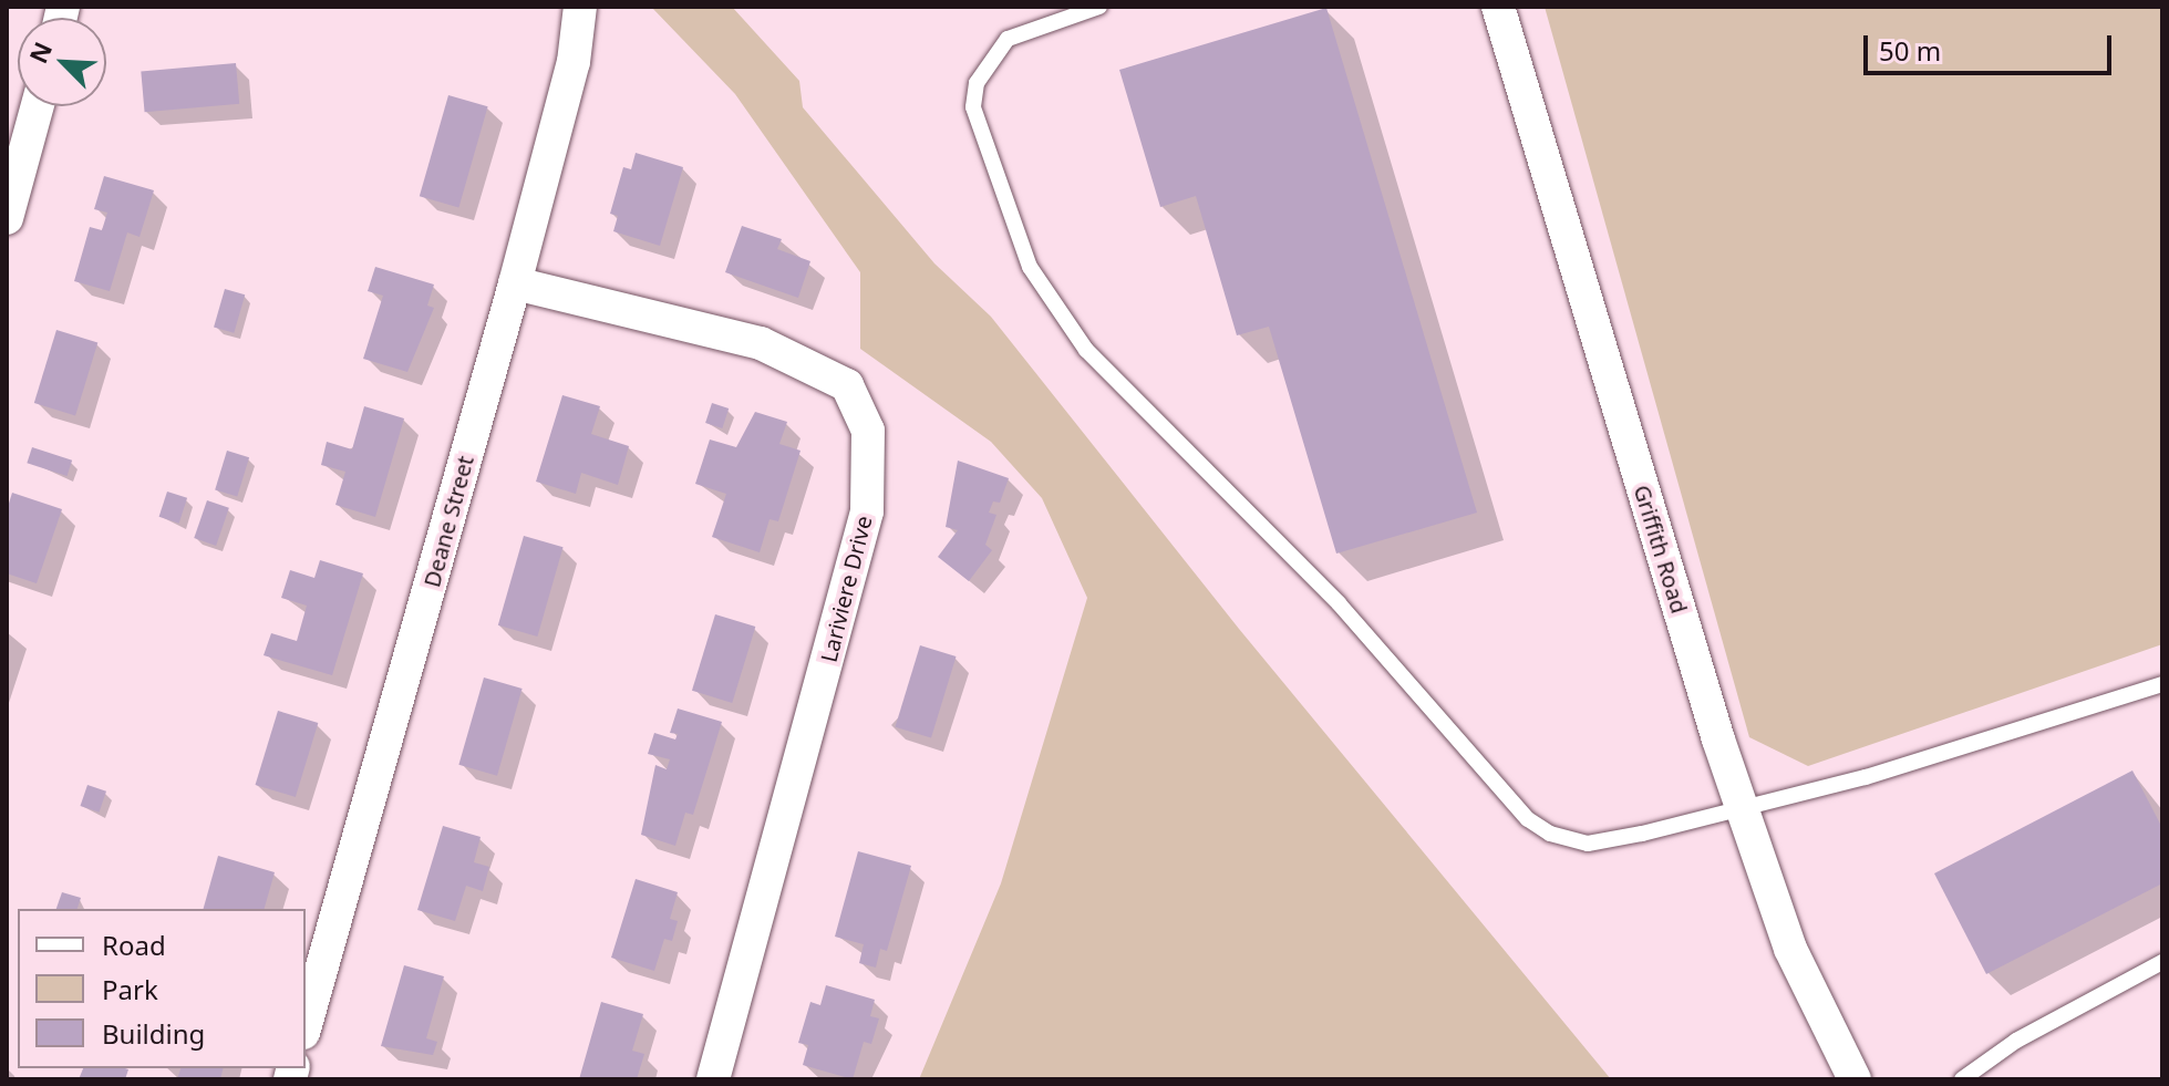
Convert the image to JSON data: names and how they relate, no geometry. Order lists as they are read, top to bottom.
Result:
{
  "streets": {
    "street": ["Deane Street", "Griffith Road", "Lariviere Drive"]
  },
  "crossings": [
    ["Deane Street", "Lariviere Drive"]
  ],
  "legend": ["Road", "Park", "Building"],
  "scale_bar": "50 m",
  "north": "top left"
}
